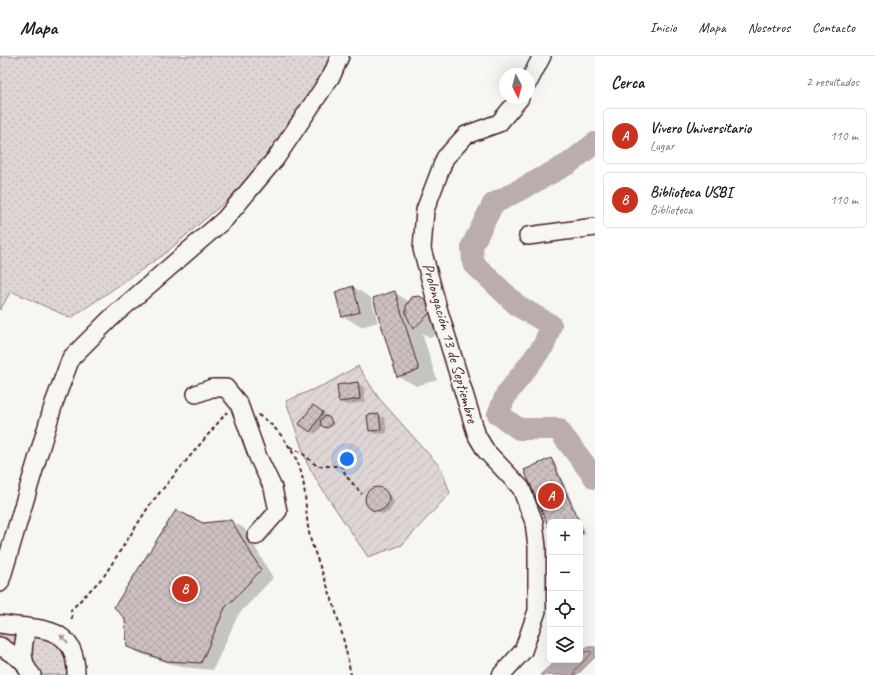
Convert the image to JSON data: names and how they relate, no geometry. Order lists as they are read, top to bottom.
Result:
{
  "streets": {
    "street": ["Prolongación 13 de Septiembre"]
  },
  "north": "bottom",
  "page": {
    "header": "Mapa",
    "nav": [
      "Inicio",
      "Mapa",
      "Nosotros",
      "Contacto"
    ],
    "heading": ["Cerca", "2 resultados"],
    "list": [
      {
        "mark": "A",
        "name": "Vivero Universitario",
        "note": "Lugar",
        "value": "110 m"
      },
      {
        "mark": "B",
        "name": "Biblioteca USBI",
        "note": "Biblioteca",
        "value": "110 m"
      }
    ],
    "pins": ["A", "B"],
    "map_buttons": ["+", "−"]
  }
}
